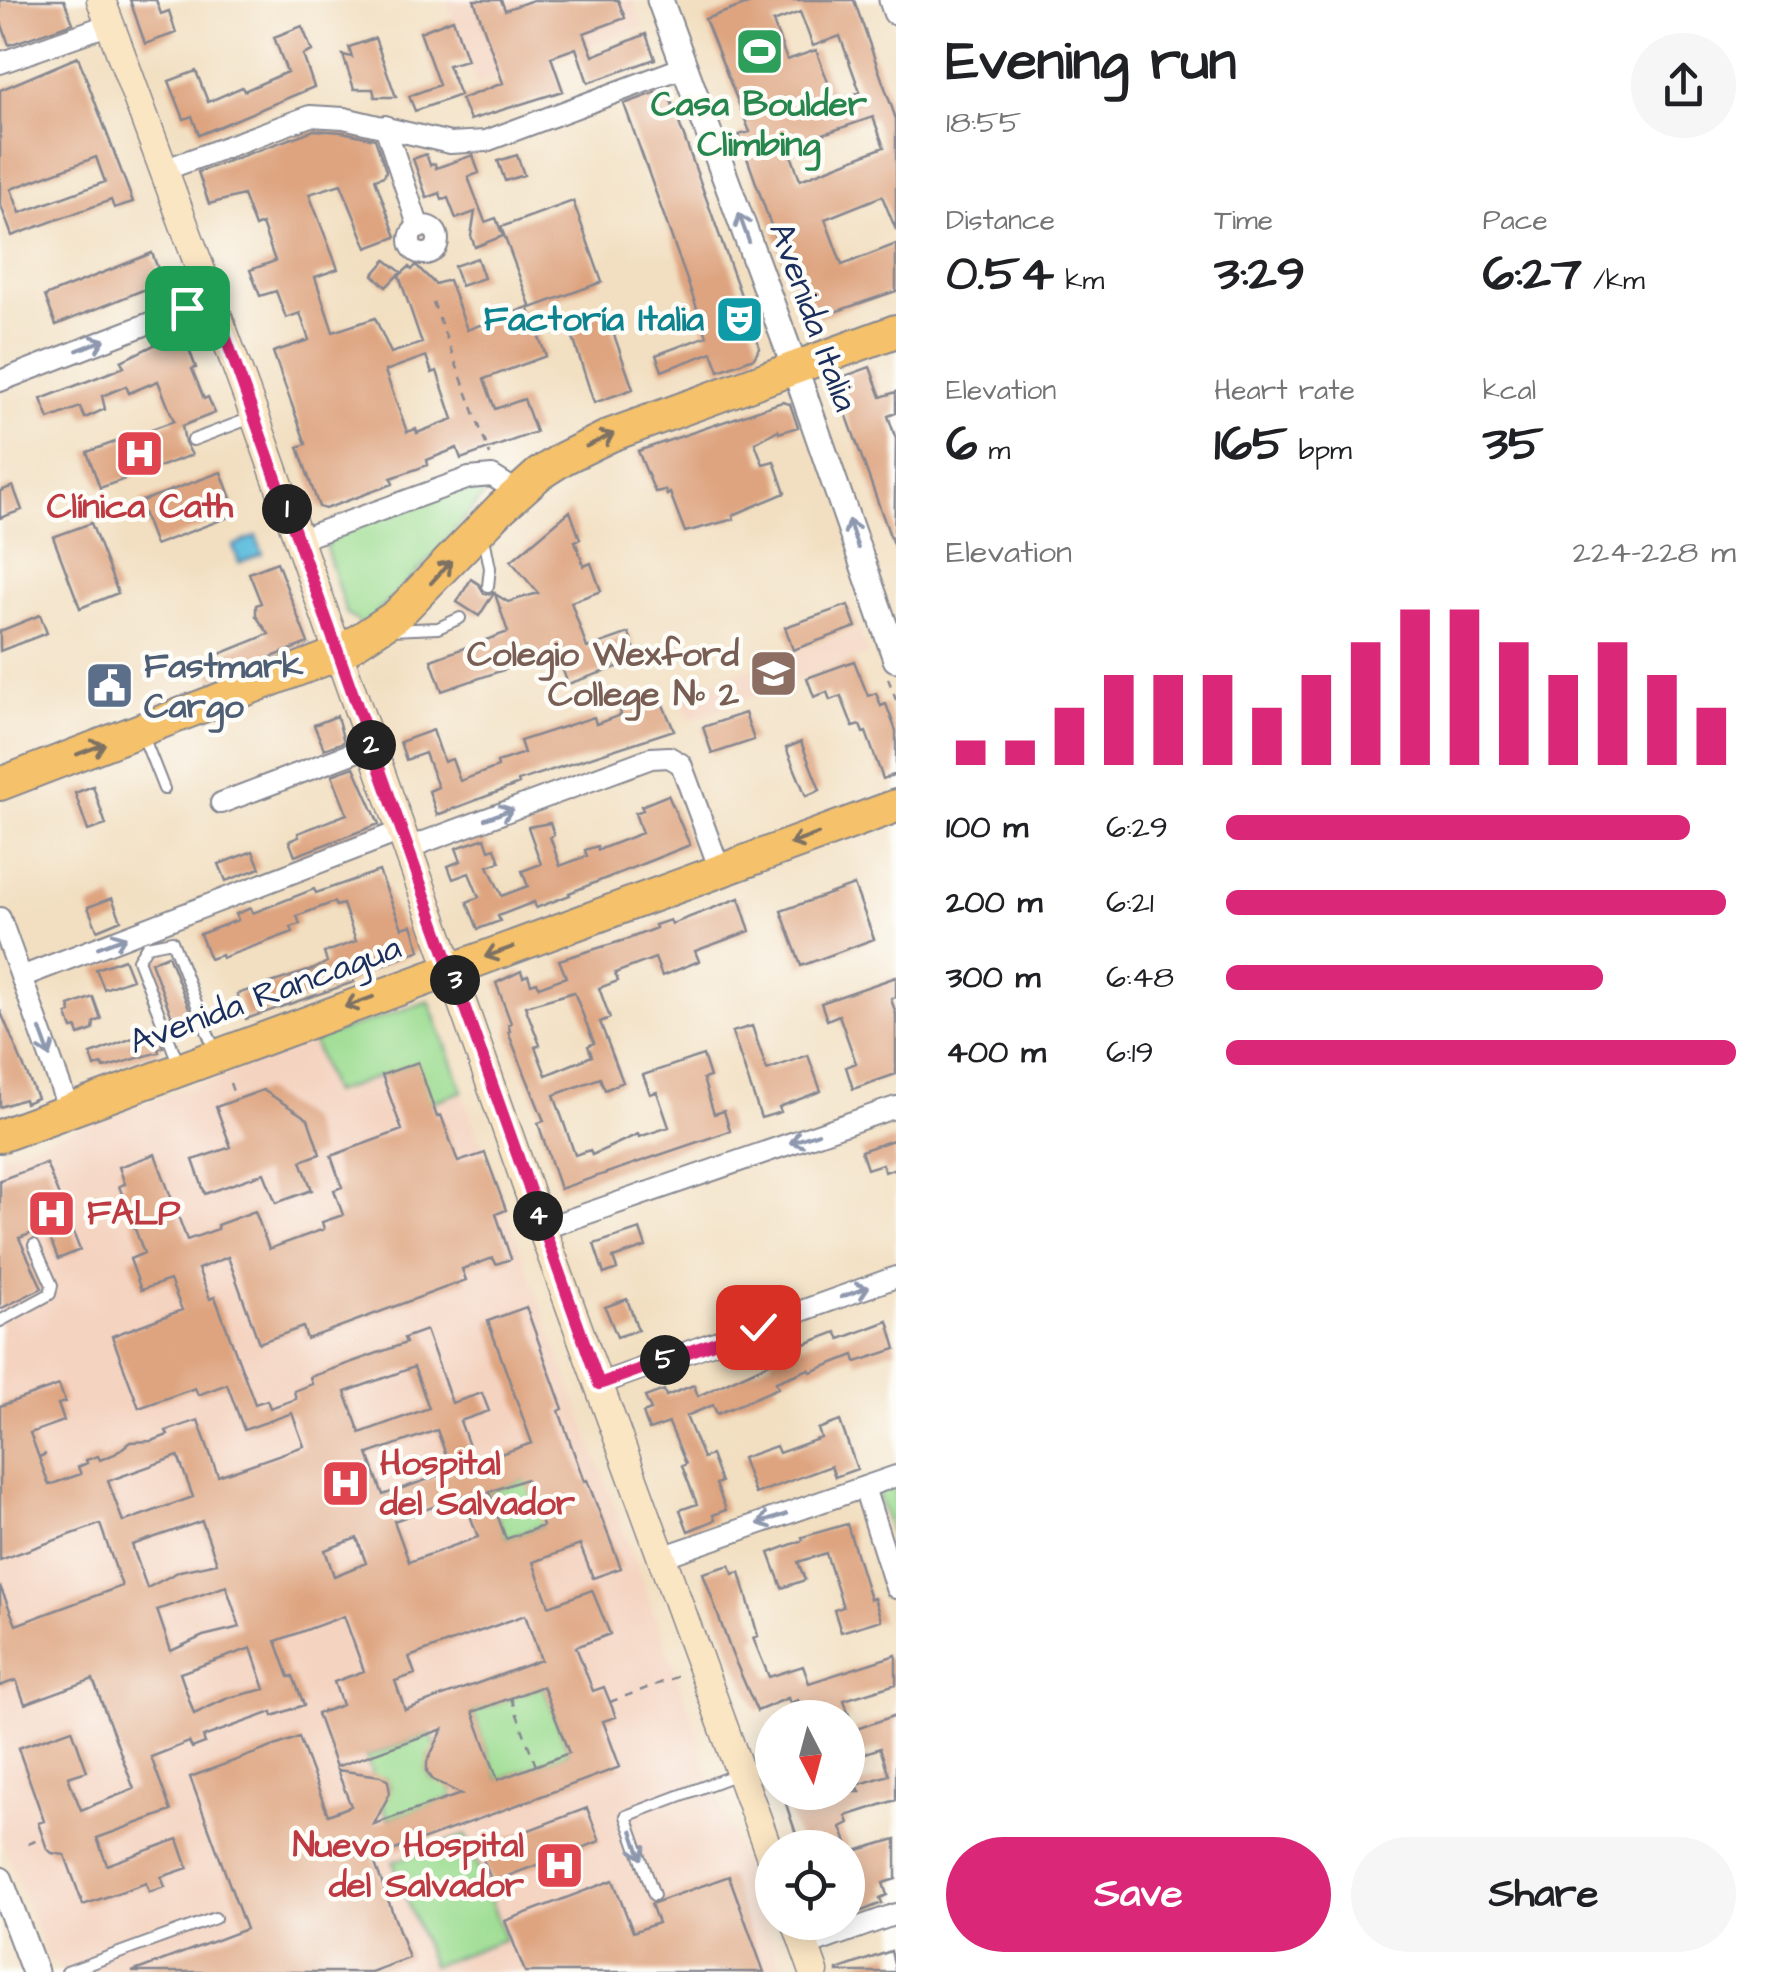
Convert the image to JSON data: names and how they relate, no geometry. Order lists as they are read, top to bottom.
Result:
{
  "streets": {
    "main road": ["Avenida Rancagua"],
    "street": ["Avenida Italia"]
  },
  "one_way": ["Avenida Italia", "Avenida Rancagua"],
  "places": {
    "sports": ["Casa Boulder Climbing"],
    "theatre": ["Factoría Italia"],
    "hospital": [
      "Clínica Cath",
      "FALP",
      "Hospital del Salvador",
      "Nuevo Hospital del Salvador"
    ],
    "school or university": ["Colegio Wexford College Nº 2"],
    "public building": ["Fastmark Cargo"]
  },
  "north": "bottom",
  "page": {
    "heading": ["Evening run", "18:55"],
    "stats": [
      ["Distance", "0.54 km"],
      ["Time", "3:29"],
      ["Pace", "6:27 /km"],
      ["Elevation", "6 m"],
      ["Heart rate", "165 bpm"],
      ["kcal", "35"]
    ],
    "pins": [
      "1",
      "2",
      "3",
      "4",
      "5"
    ],
    "chart": ["Elevation", "224–228 m"],
    "list": [
      {
        "name": "100 m",
        "note": "6:29"
      },
      {
        "name": "200 m",
        "note": "6:21"
      },
      {
        "name": "300 m",
        "note": "6:48"
      },
      {
        "name": "400 m",
        "note": "6:19"
      }
    ],
    "buttons": ["Save", "Share"]
  }
}
